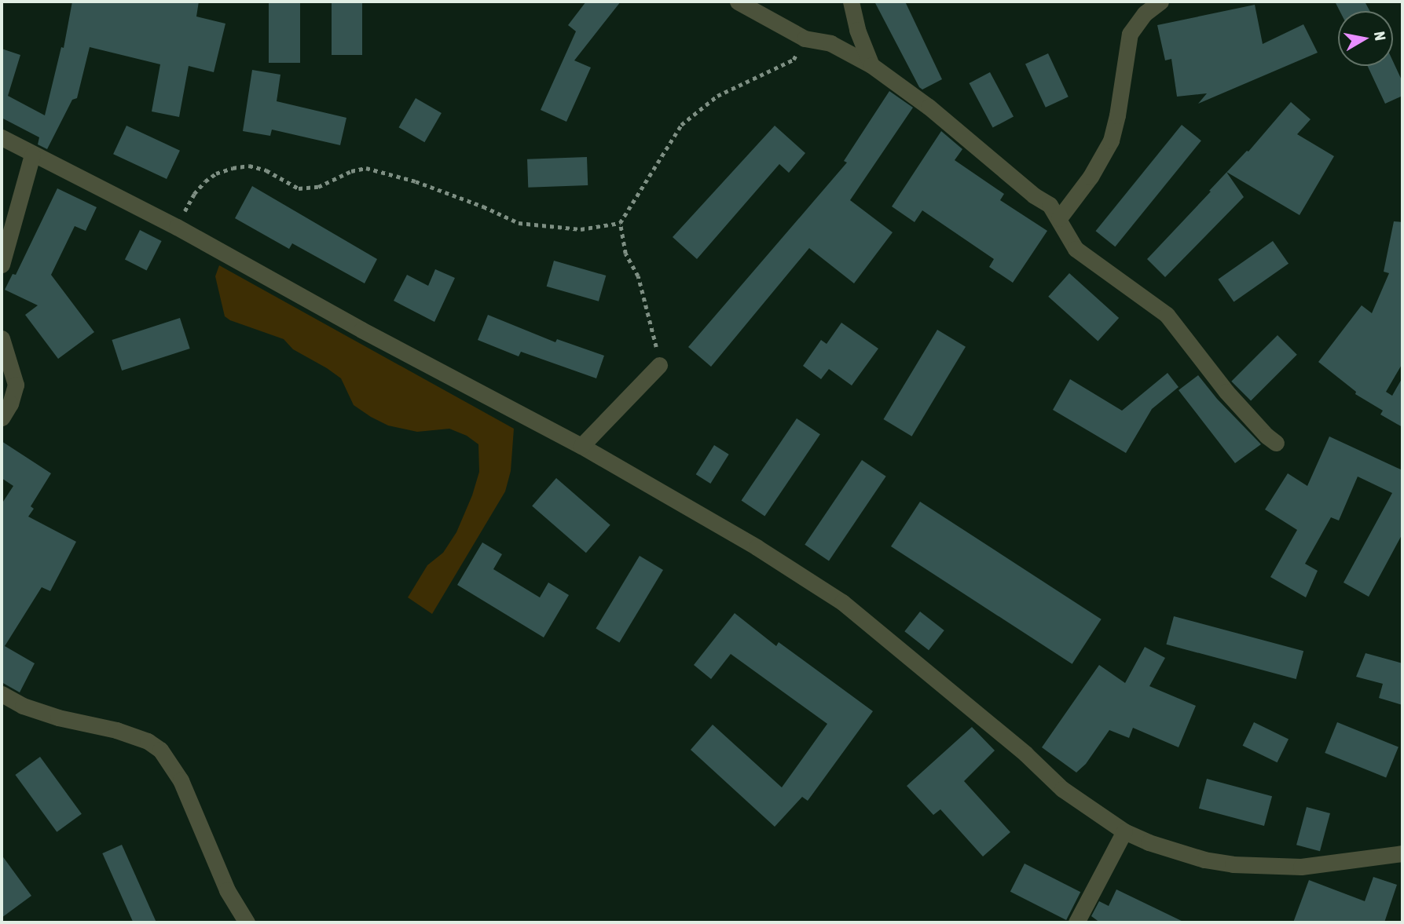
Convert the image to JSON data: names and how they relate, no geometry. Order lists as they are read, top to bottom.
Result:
{
  "north": "right"
}
